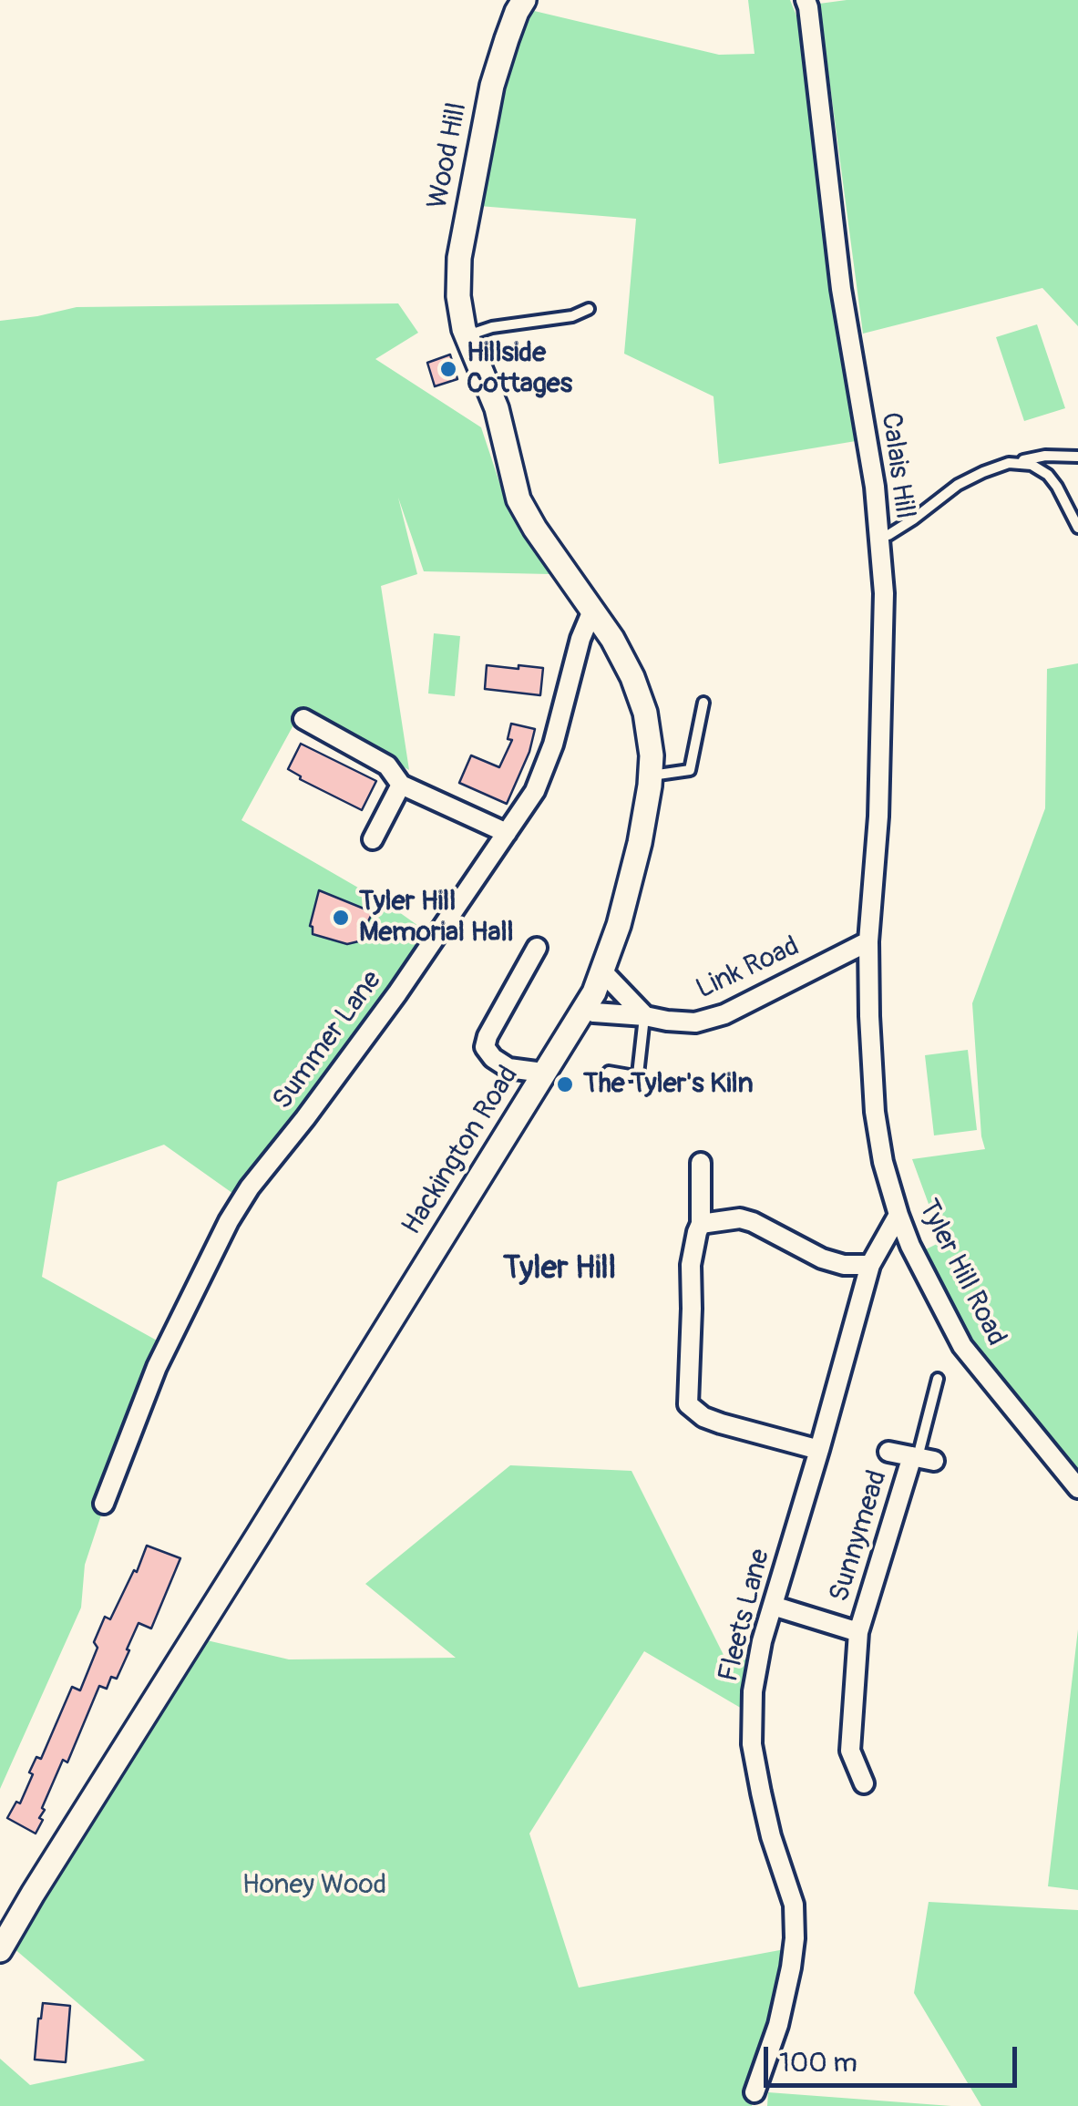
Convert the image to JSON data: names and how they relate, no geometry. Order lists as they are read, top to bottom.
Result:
{
  "streets": {
    "street": [
      "Wood Hill",
      "Calais Hill",
      "Link Road",
      "Summer Lane",
      "Hackington Road",
      "Tyler Hill Road",
      "Sunnymead",
      "Fleets Lane"
    ]
  },
  "crossings": [
    ["Wood Hill", "Hackington Road"],
    ["Calais Hill", "Link Road"],
    ["Calais Hill", "Tyler Hill Road"],
    ["Link Road", "Hackington Road"],
    ["Link Road", "Tyler Hill Road"],
    ["Summer Lane", "Hackington Road"],
    ["Tyler Hill Road", "Fleets Lane"],
    ["Sunnymead", "Fleets Lane"]
  ],
  "districts": ["Tyler Hill"],
  "parks": ["Honey Wood"],
  "places": ["Hillside Cottages", "Tyler Hill Memorial Hall", "The Tyler's Kiln"],
  "scale_bar": "100 m"
}
